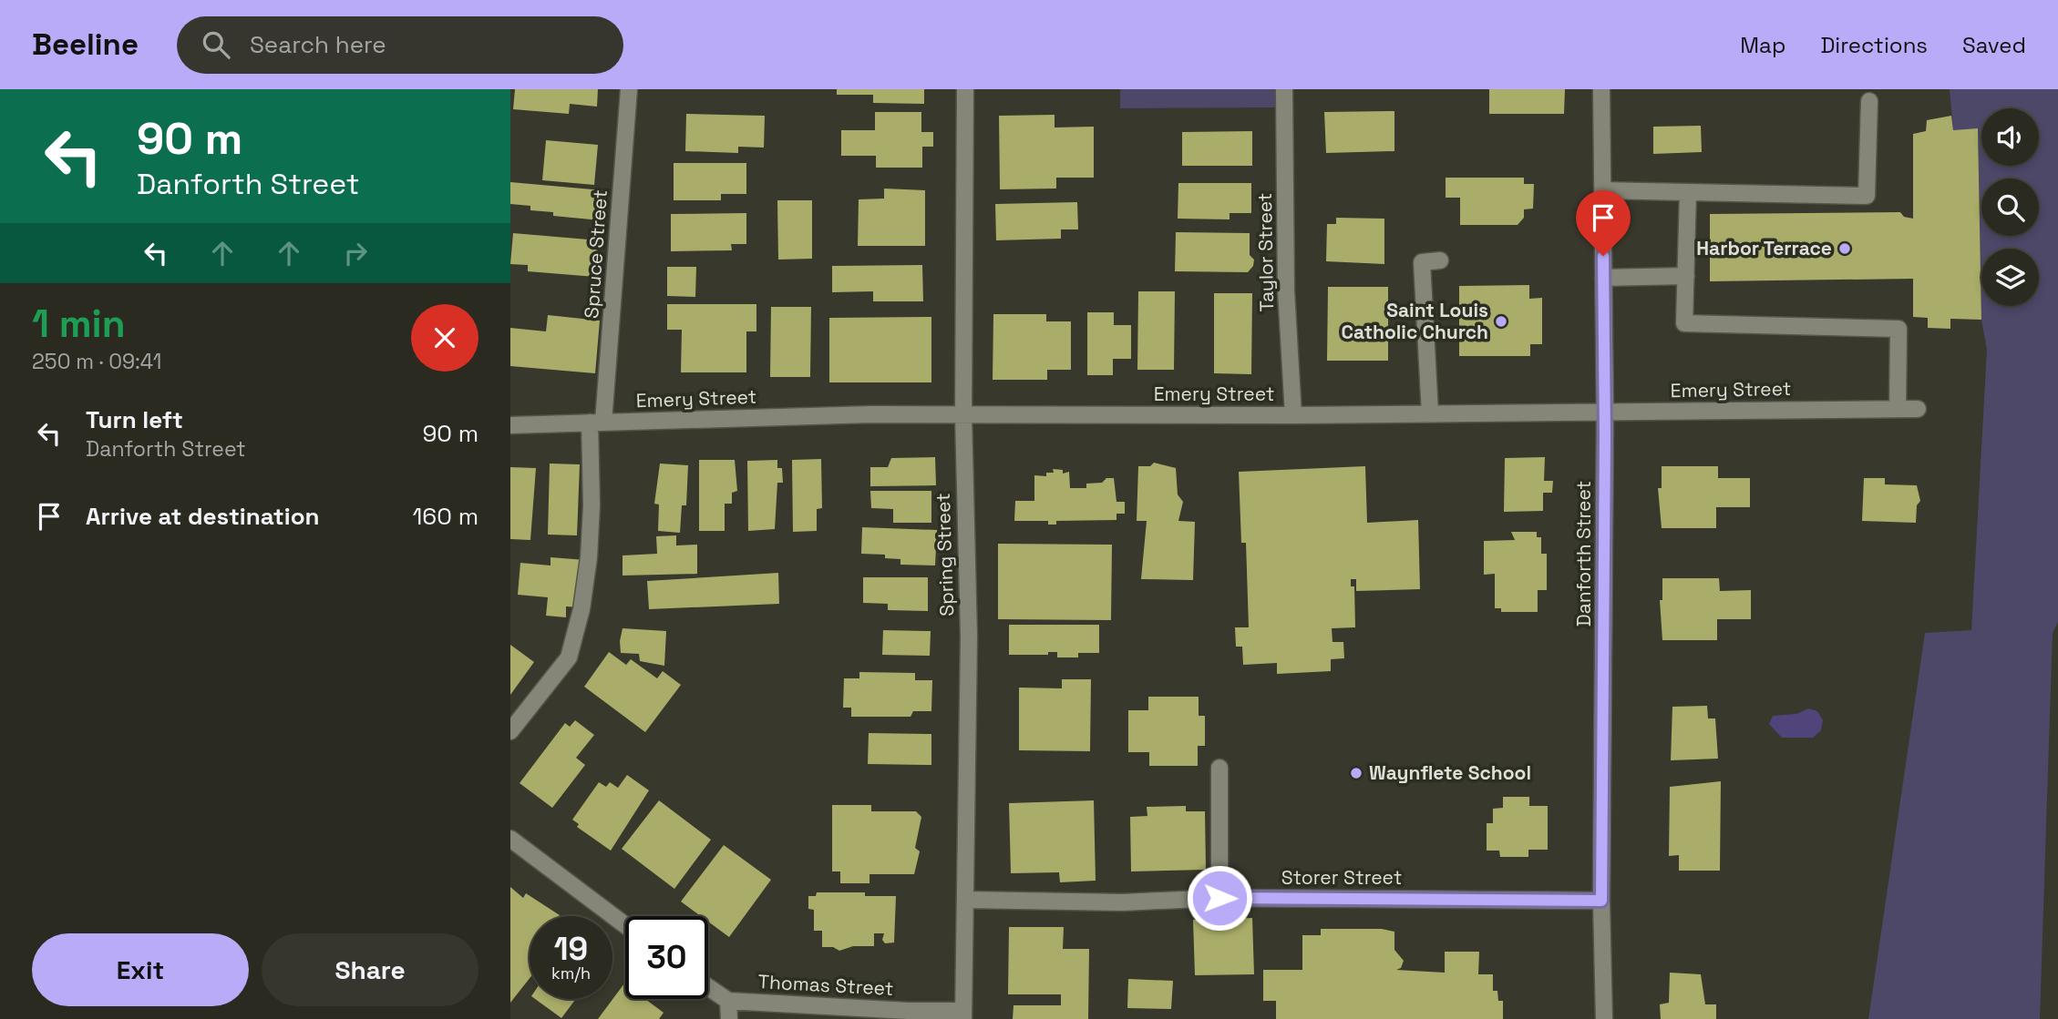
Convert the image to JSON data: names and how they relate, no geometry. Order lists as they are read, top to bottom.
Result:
{
  "streets": {
    "street": [
      "Taylor Street",
      "Spruce Street",
      "Emery Street",
      "Danforth Street",
      "Spring Street",
      "Storer Street",
      "Thomas Street"
    ]
  },
  "crossings": [
    ["Taylor Street", "Emery Street"],
    ["Spruce Street", "Emery Street"],
    ["Emery Street", "Danforth Street"],
    ["Emery Street", "Spring Street"],
    ["Danforth Street", "Storer Street"],
    ["Spring Street", "Storer Street"],
    ["Spring Street", "Thomas Street"]
  ],
  "places": ["Harbor Terrace", "Saint Louis Catholic Church", "Waynflete School"],
  "page": {
    "header": "Beeline",
    "search": "Search here",
    "nav": ["Map", "Directions", "Saved"],
    "turn": ["90 m", "Danforth Street"],
    "heading": ["1 min", "250 m · 09:41"],
    "list": [
      {
        "name": "Turn left",
        "note": "Danforth Street",
        "value": "90 m"
      },
      {
        "name": "Arrive at destination",
        "value": "160 m"
      }
    ],
    "speed": "19 km/h",
    "limit": "30",
    "buttons": ["Exit", "Share"]
  }
}
